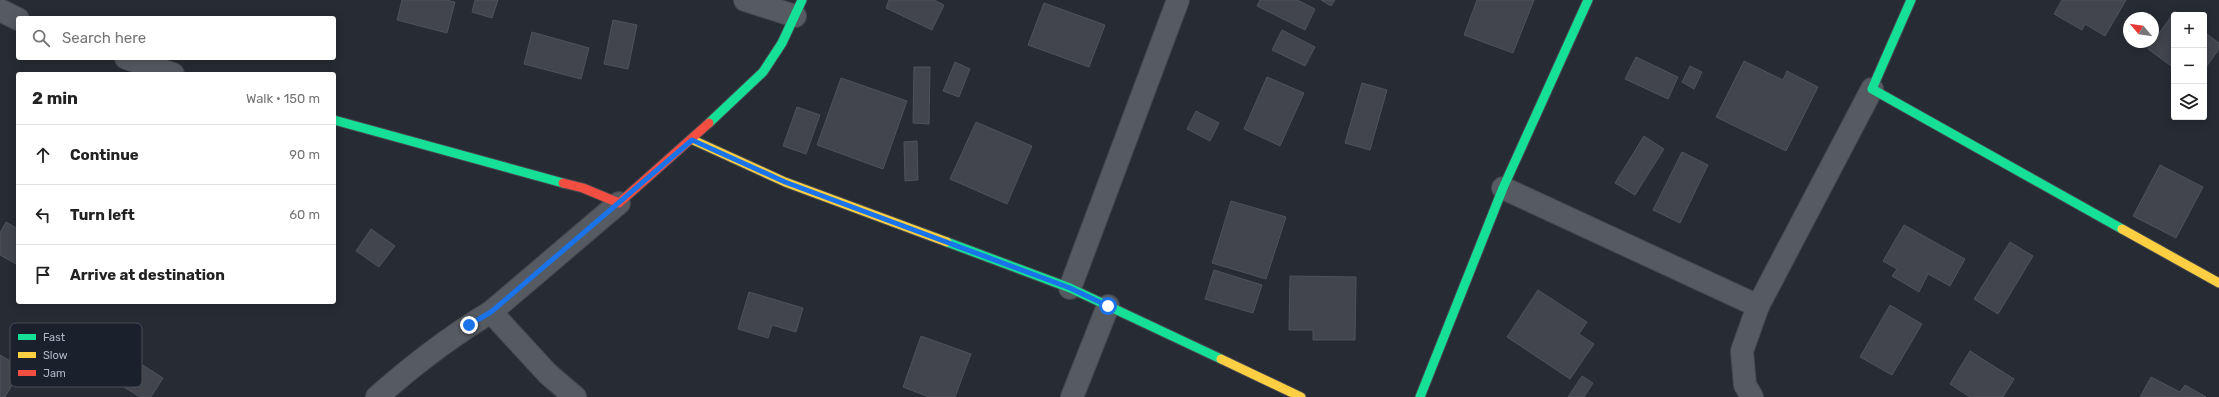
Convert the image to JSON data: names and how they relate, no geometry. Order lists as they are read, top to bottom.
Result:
{
  "legend": ["Fast", "Slow", "Jam"],
  "north": "top left",
  "page": {
    "map_buttons": ["+", "−"],
    "search": "Search here",
    "heading": ["2 min", "Walk · 150 m"],
    "list": [
      ["Continue", "90 m"],
      ["Turn left", "60 m"],
      "Arrive at destination"
    ]
  }
}
